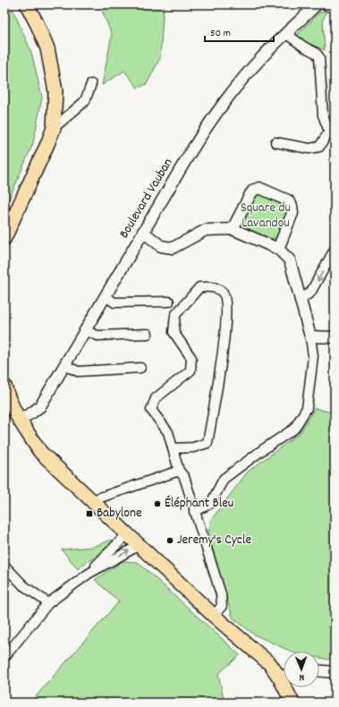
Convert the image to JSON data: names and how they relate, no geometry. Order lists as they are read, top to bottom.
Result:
{
  "streets": {
    "street": ["Boulevard Vauban"]
  },
  "parks": ["Square du Lavandou"],
  "places": {
    "other": ["Éléphant Bleu", "Jeremy's Cycle"],
    "transit": ["Babylone"]
  },
  "scale_bar": "50 m",
  "north": "bottom"
}
